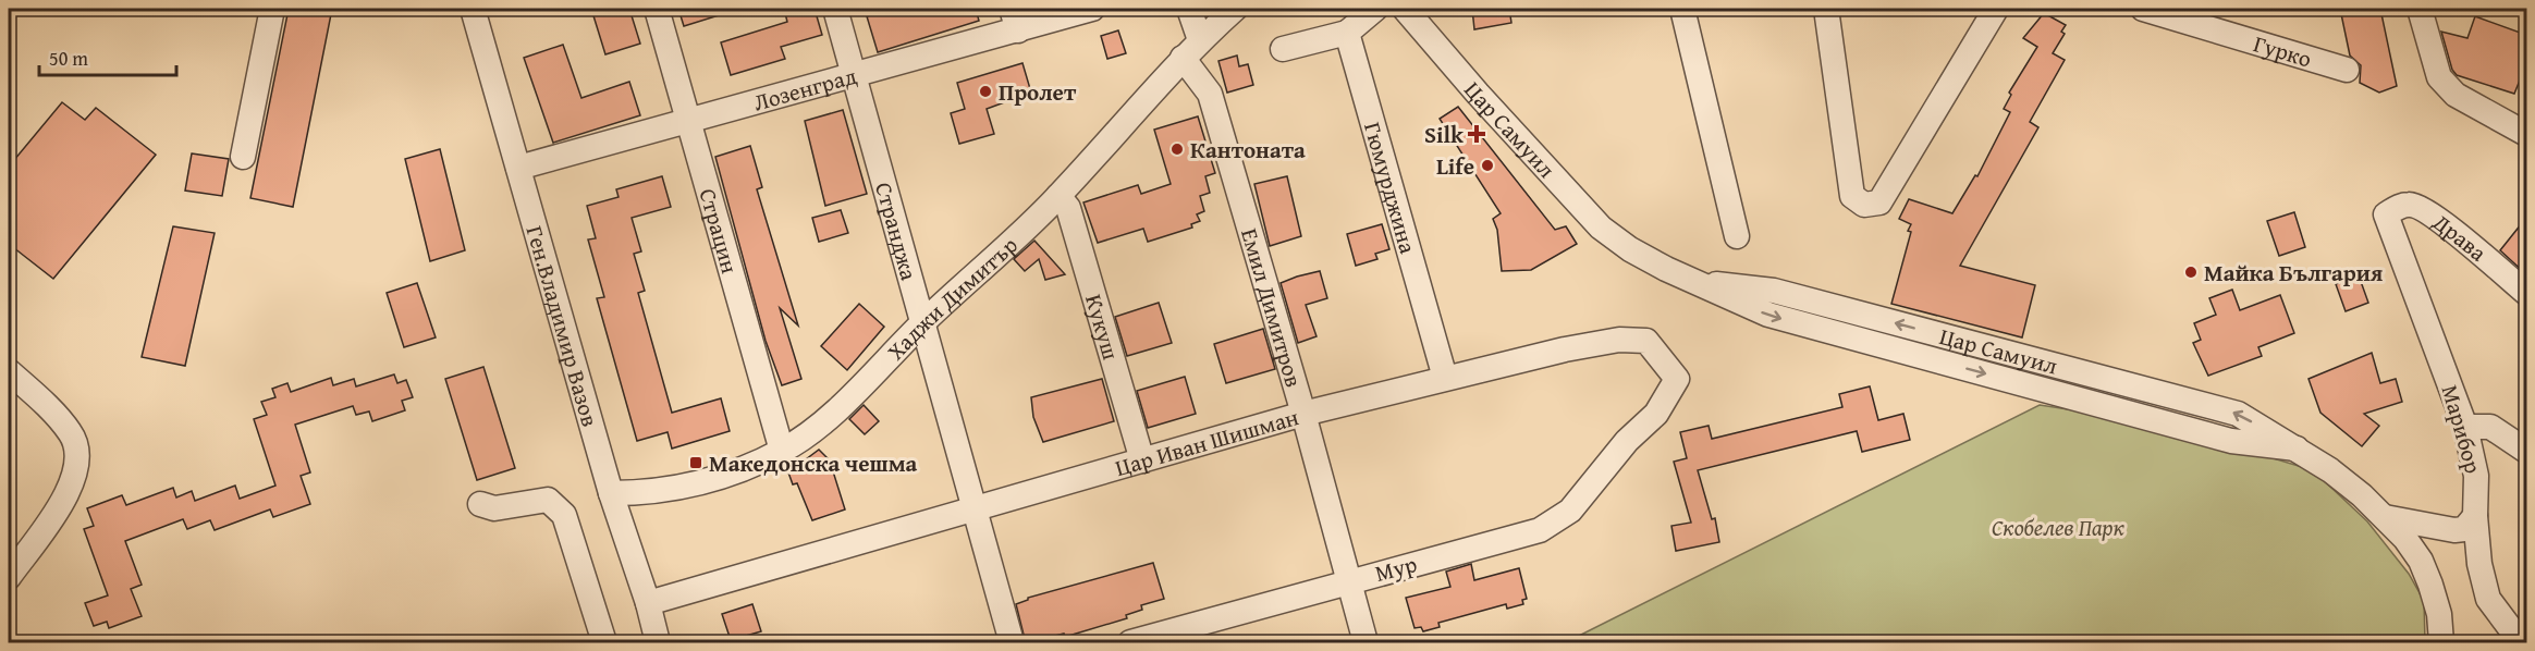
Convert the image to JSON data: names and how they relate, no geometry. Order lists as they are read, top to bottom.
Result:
{
  "streets": {
    "street": [
      "Гурко",
      "Лозенград",
      "Цар Самуил",
      "Гюмурджина",
      "Страцин",
      "Странджа",
      "Драва",
      "Хаджи Димитър",
      "Емил Димитров",
      "Ген.Владимир Вазов",
      "Кукуш",
      "Марибор",
      "Цар Иван Шишман",
      "Мур"
    ]
  },
  "crossings": [
    ["Лозенград", "Страцин"],
    ["Лозенград", "Странджа"],
    ["Лозенград", "Ген.Владимир Вазов"],
    ["Гюмурджина", "Цар Иван Шишман"],
    ["Страцин", "Хаджи Димитър"],
    ["Странджа", "Хаджи Димитър"],
    ["Странджа", "Цар Иван Шишман"],
    ["Драва", "Марибор"],
    ["Хаджи Димитър", "Емил Димитров"],
    ["Хаджи Димитър", "Ген.Владимир Вазов"],
    ["Хаджи Димитър", "Кукуш"],
    ["Емил Димитров", "Цар Иван Шишман"],
    ["Емил Димитров", "Мур"],
    ["Ген.Владимир Вазов", "Цар Иван Шишман"],
    ["Кукуш", "Цар Иван Шишман"],
    ["Цар Иван Шишман", "Мур"]
  ],
  "parks": ["Скобелев Парк"],
  "places": {
    "other": [
      "Пролет",
      "Кантоната",
      "Life",
      "Майка България"
    ],
    "health": ["Silk"],
    "transit": ["Македонска чешма"]
  },
  "scale_bar": "50 m"
}
